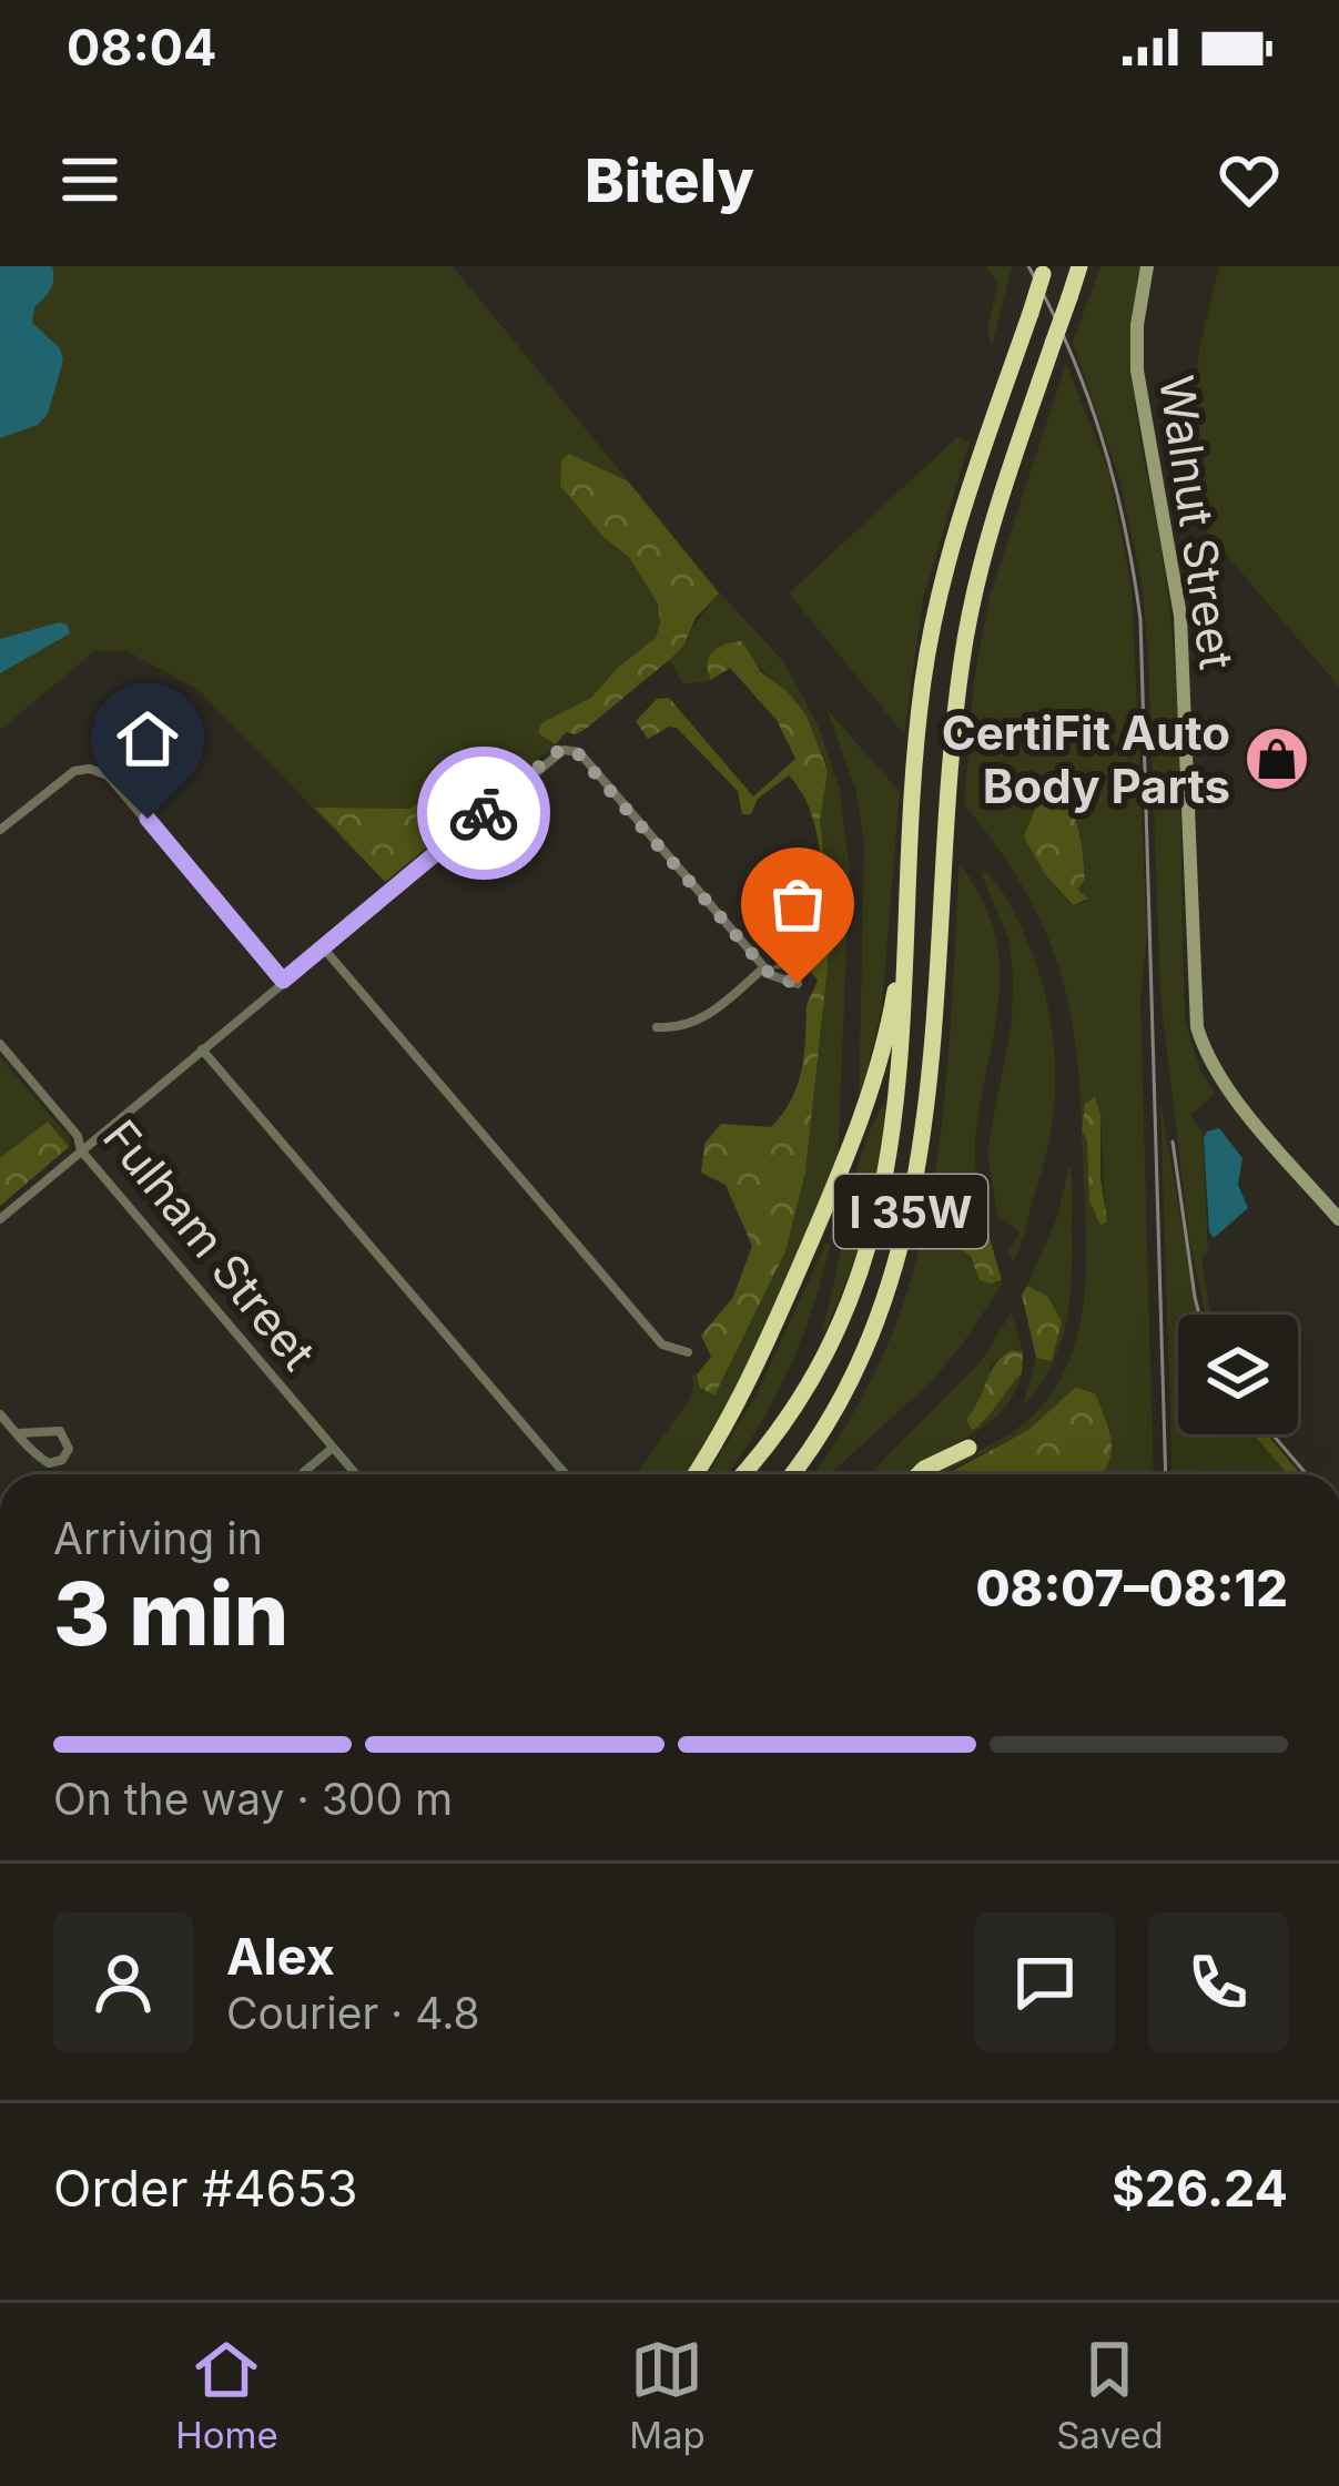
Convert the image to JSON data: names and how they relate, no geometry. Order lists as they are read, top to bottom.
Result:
{
  "streets": {
    "highway": ["I 35W"],
    "street": ["Walnut Street", "Fulham Street"]
  },
  "places": {
    "shop": ["CertiFit Auto Body Parts"]
  },
  "page": {
    "status": "08:04",
    "header": "Bitely",
    "heading": ["3 min", "Arriving in", "08:07–08:12"],
    "panel": [
      "Alex",
      "Courier · 4.8",
      "Order #4653",
      "$26.24"
    ],
    "bar": "On the way · 300 m",
    "tabs": ["Home", "Map", "Saved"]
  }
}
